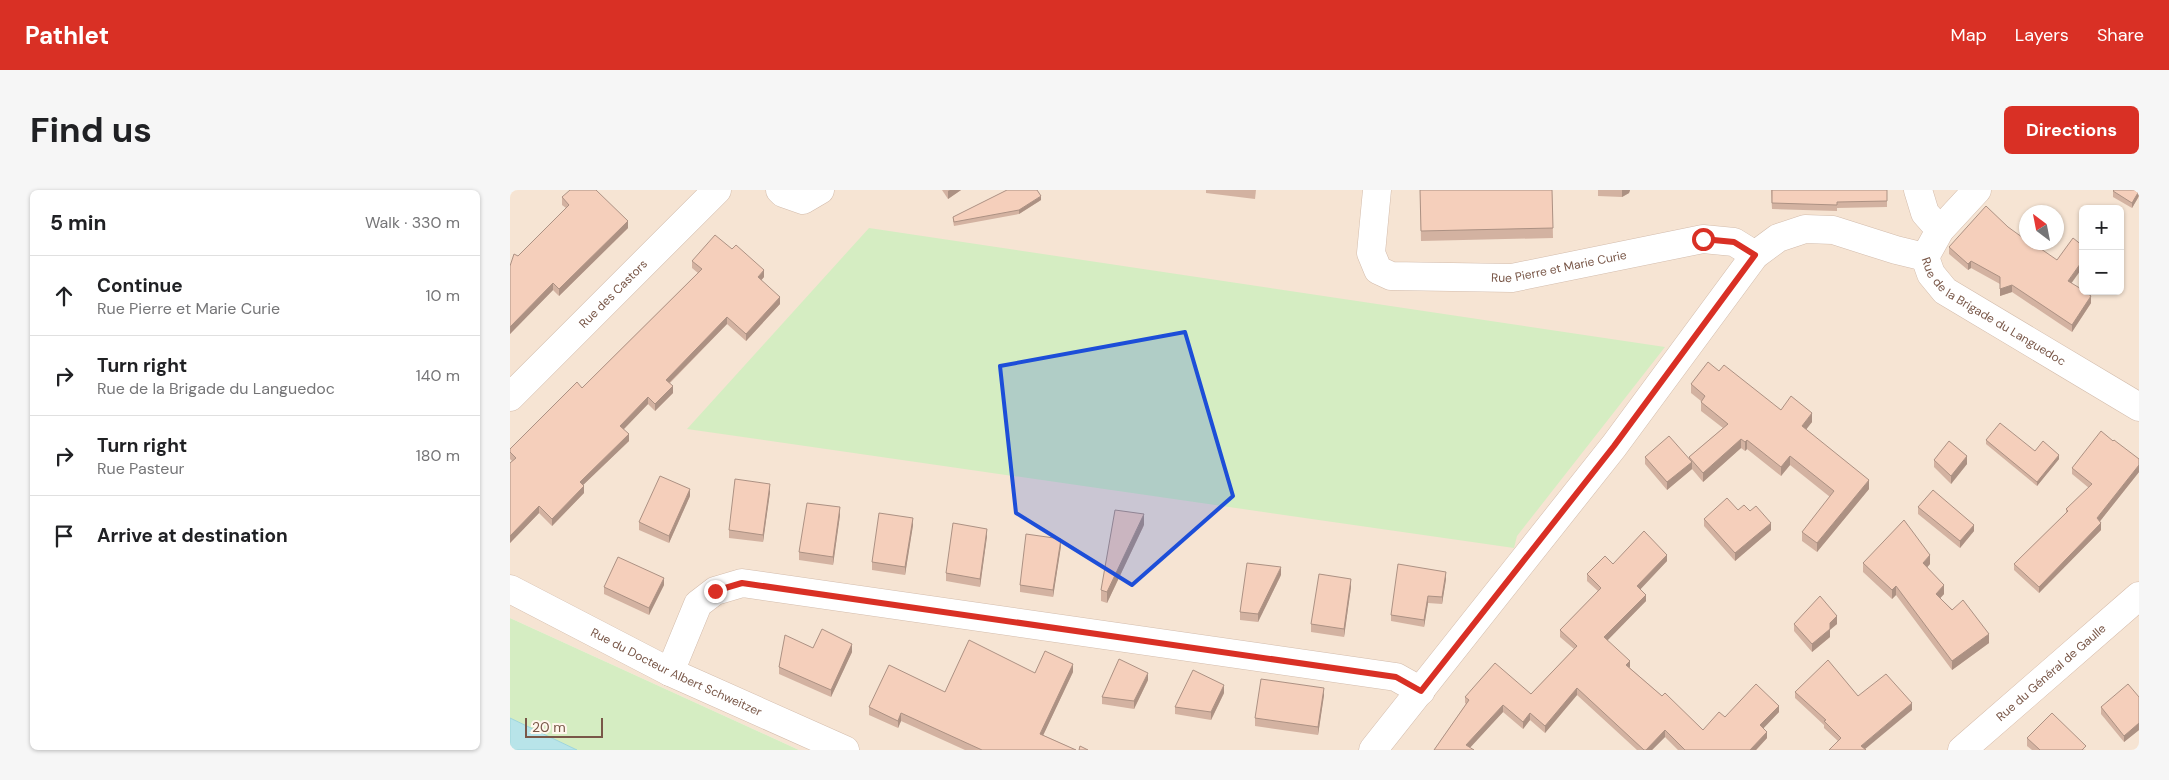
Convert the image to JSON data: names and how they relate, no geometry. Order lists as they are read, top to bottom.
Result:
{
  "streets": {
    "street": [
      "Rue Pierre et Marie Curie",
      "Rue des Castors",
      "Rue de la Brigade du Languedoc",
      "Rue du Docteur Albert Schweitzer",
      "Rue du Général de Gaulle"
    ]
  },
  "crossings": [
    ["Rue Pierre et Marie Curie", "Rue de la Brigade du Languedoc"]
  ],
  "scale_bar": "20 m",
  "north": "top left",
  "page": {
    "header": "Pathlet",
    "nav": ["Map", "Layers", "Share"],
    "buttons": "Directions",
    "title": "Find us",
    "heading": ["5 min", "Walk · 330 m"],
    "map_buttons": ["+", "−"],
    "list": [
      ["Continue", "Rue Pierre et Marie Curie", "10 m"],
      ["Turn right", "Rue de la Brigade du Languedoc", "140 m"],
      ["Turn right", "Rue Pasteur", "180 m"],
      "Arrive at destination"
    ],
    "scale": "20 m"
  }
}
